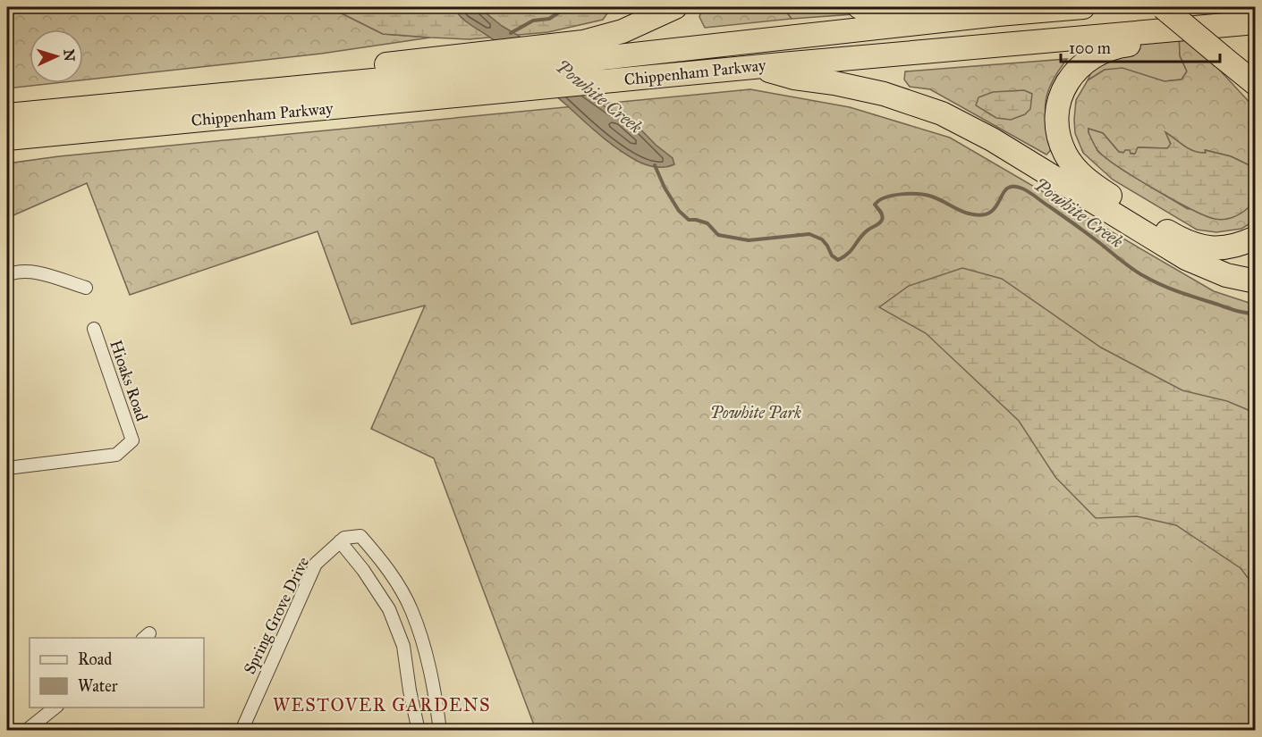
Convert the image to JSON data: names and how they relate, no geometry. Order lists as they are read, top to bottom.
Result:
{
  "streets": {
    "highway": ["Chippenham Parkway"],
    "street": ["Hioaks Road", "Spring Grove Drive"]
  },
  "districts": ["WESTOVER GARDENS"],
  "water": ["Powhite Creek"],
  "parks": ["Powhite Park"],
  "legend": ["Road", "Water"],
  "scale_bar": "100 m",
  "north": "right"
}
